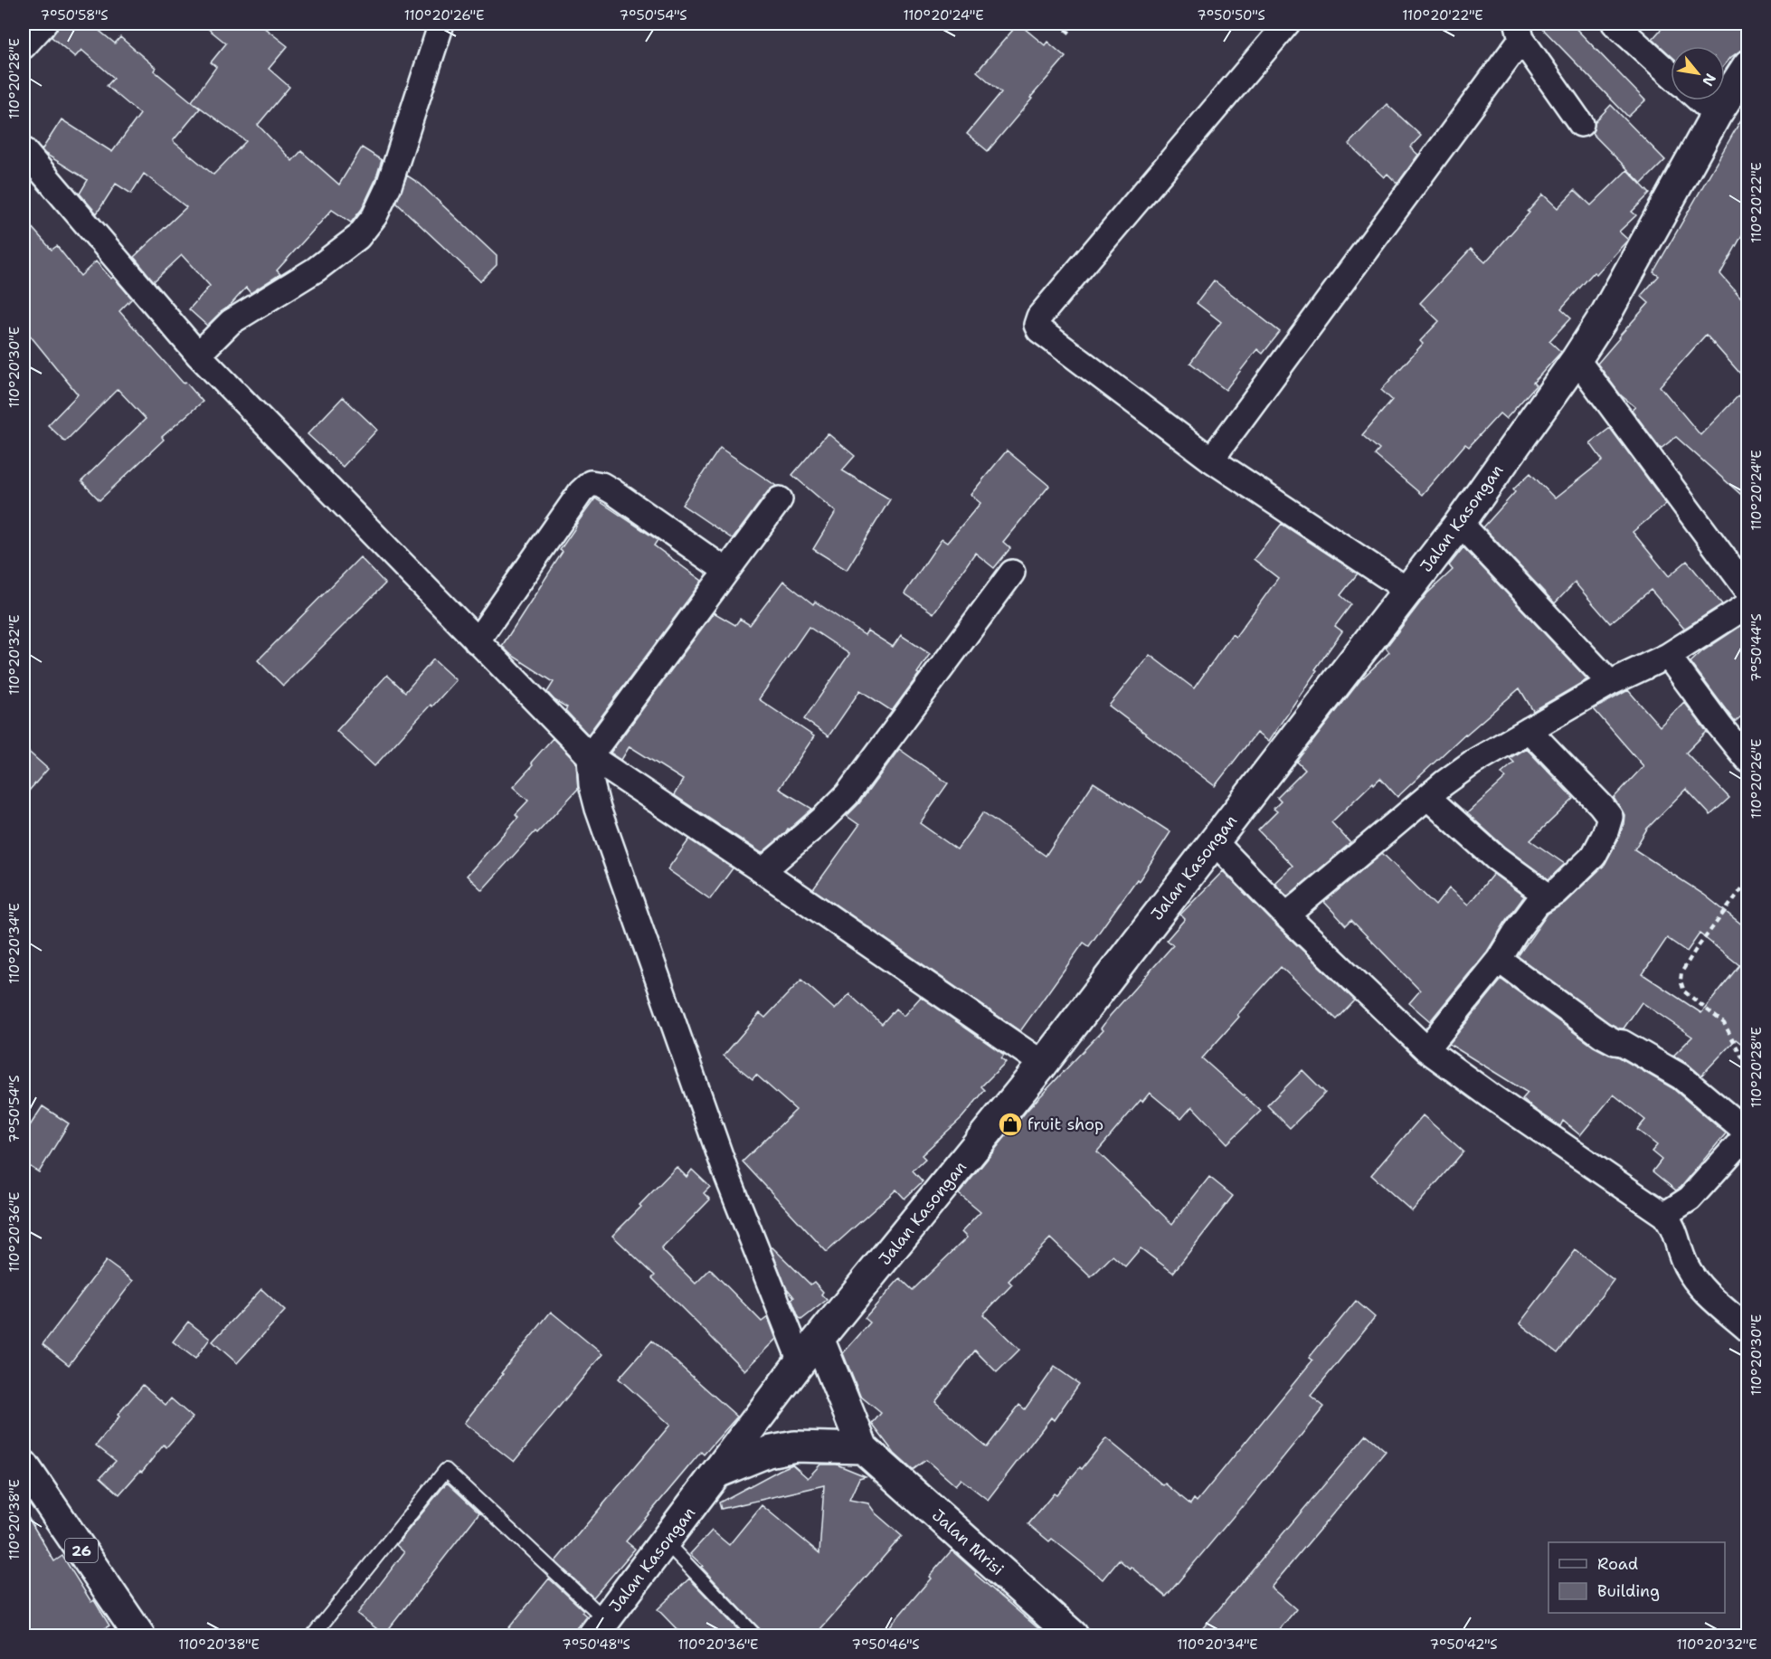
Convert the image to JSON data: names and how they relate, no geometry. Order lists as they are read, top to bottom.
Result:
{
  "streets": {
    "main road": ["Jalan Kasongan", "Jalan Mrisi", "26"]
  },
  "places": {
    "shop": ["fruit shop"]
  },
  "legend": ["Road", "Building"],
  "north": "bottom right",
  "coordinates": [
    "7°50'58\"S",
    "110°20'26\"E",
    "7°50'54\"S",
    "110°20'24\"E",
    "7°50'50\"S",
    "110°20'22\"E",
    "110°20'28\"E",
    "110°20'30\"E",
    "7°50'44\"S",
    "110°20'32\"E",
    "110°20'34\"E",
    "110°20'36\"E",
    "110°20'38\"E",
    "7°50'48\"S",
    "7°50'46\"S",
    "7°50'42\"S"
  ]
}
